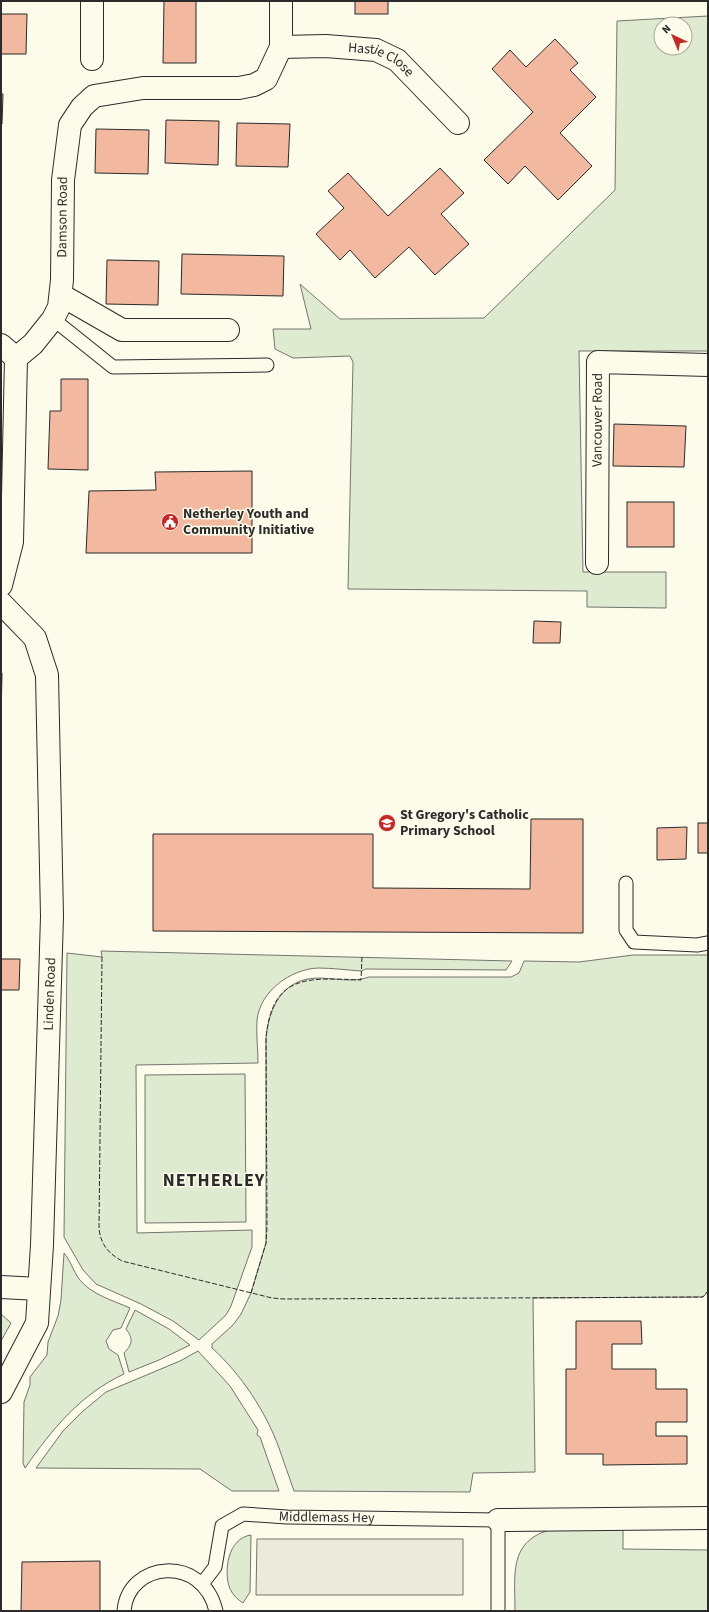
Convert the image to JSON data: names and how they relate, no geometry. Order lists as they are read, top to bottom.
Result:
{
  "streets": {
    "street": [
      "Hastie Close",
      "Damson Road",
      "Vancouver Road",
      "Linden Road",
      "Middlemass Hey"
    ]
  },
  "crossings": [
    ["Hastie Close", "Damson Road"]
  ],
  "districts": ["NETHERLEY"],
  "places": {
    "public building": ["Netherley Youth and Community Initiative"],
    "school or university": ["St Gregory's Catholic Primary School"]
  },
  "north": "top left"
}
